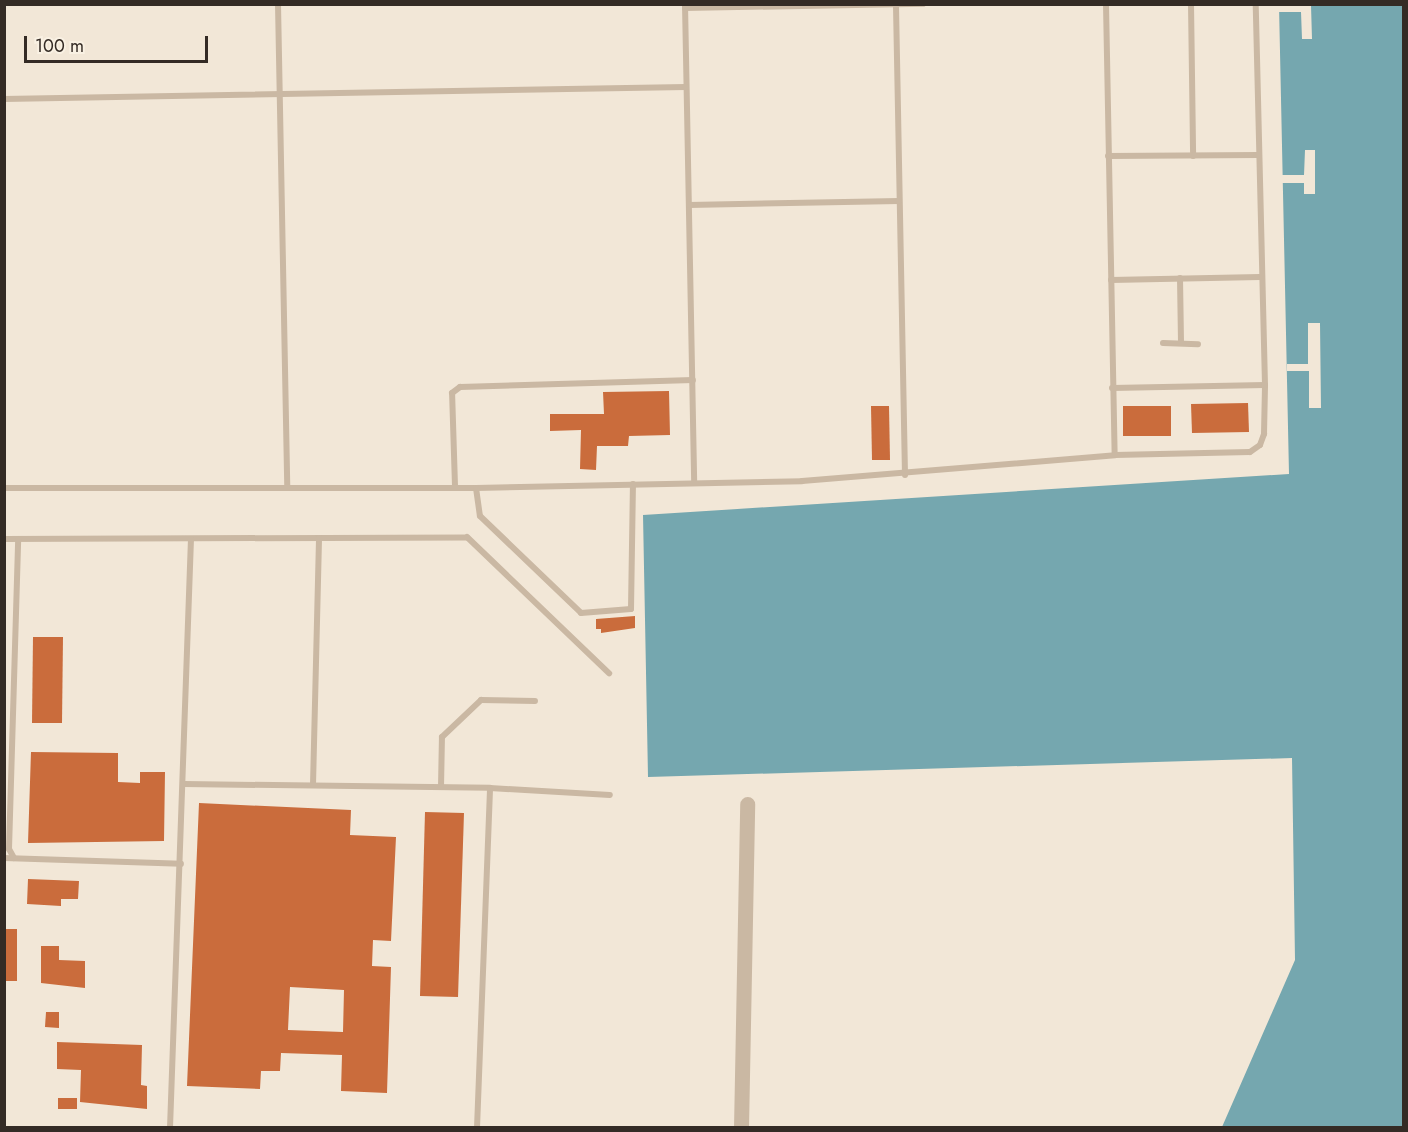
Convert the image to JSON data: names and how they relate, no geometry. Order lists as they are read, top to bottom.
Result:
{
  "scale_bar": "100 m"
}
